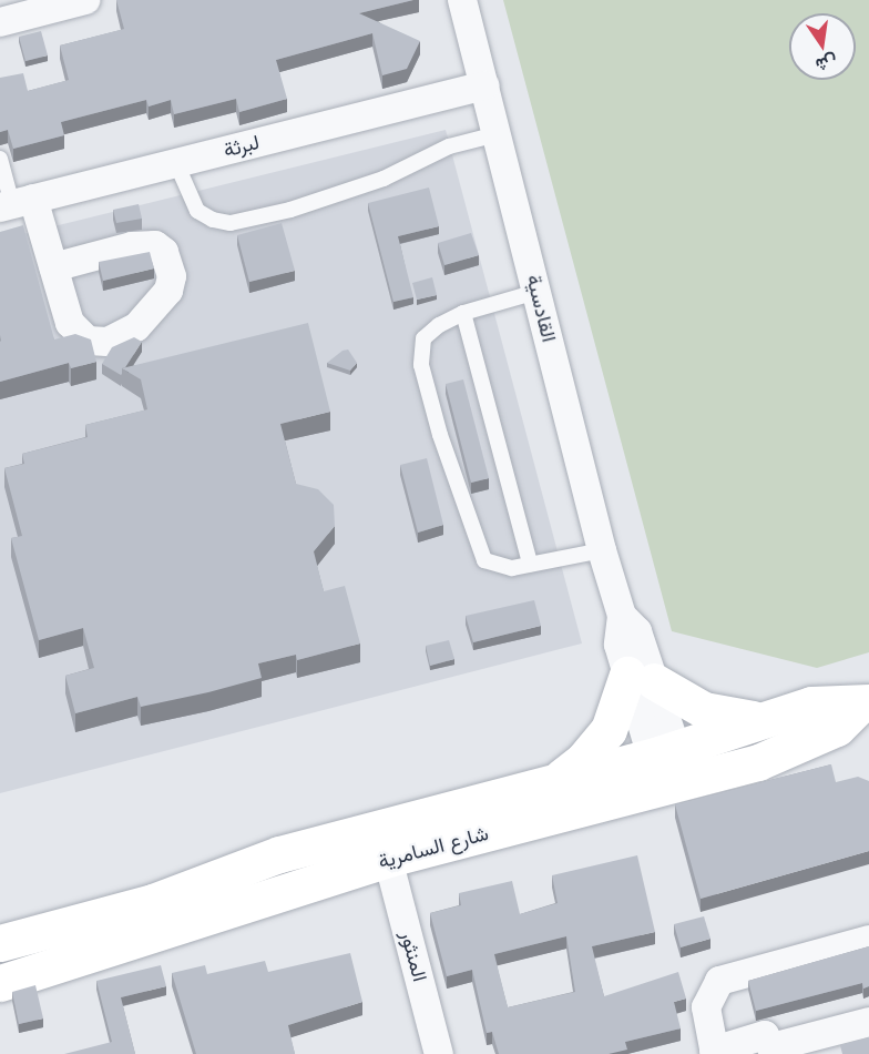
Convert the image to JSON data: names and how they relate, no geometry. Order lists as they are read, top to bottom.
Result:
{
  "streets": {
    "street": [
      "لبرثة",
      "القادسية",
      "شارع السامرية",
      "المنثور"
    ]
  },
  "crossings": [
    ["لبرثة", "القادسية"],
    ["القادسية", "شارع السامرية"],
    ["شارع السامرية", "المنثور"]
  ],
  "north": "bottom"
}
